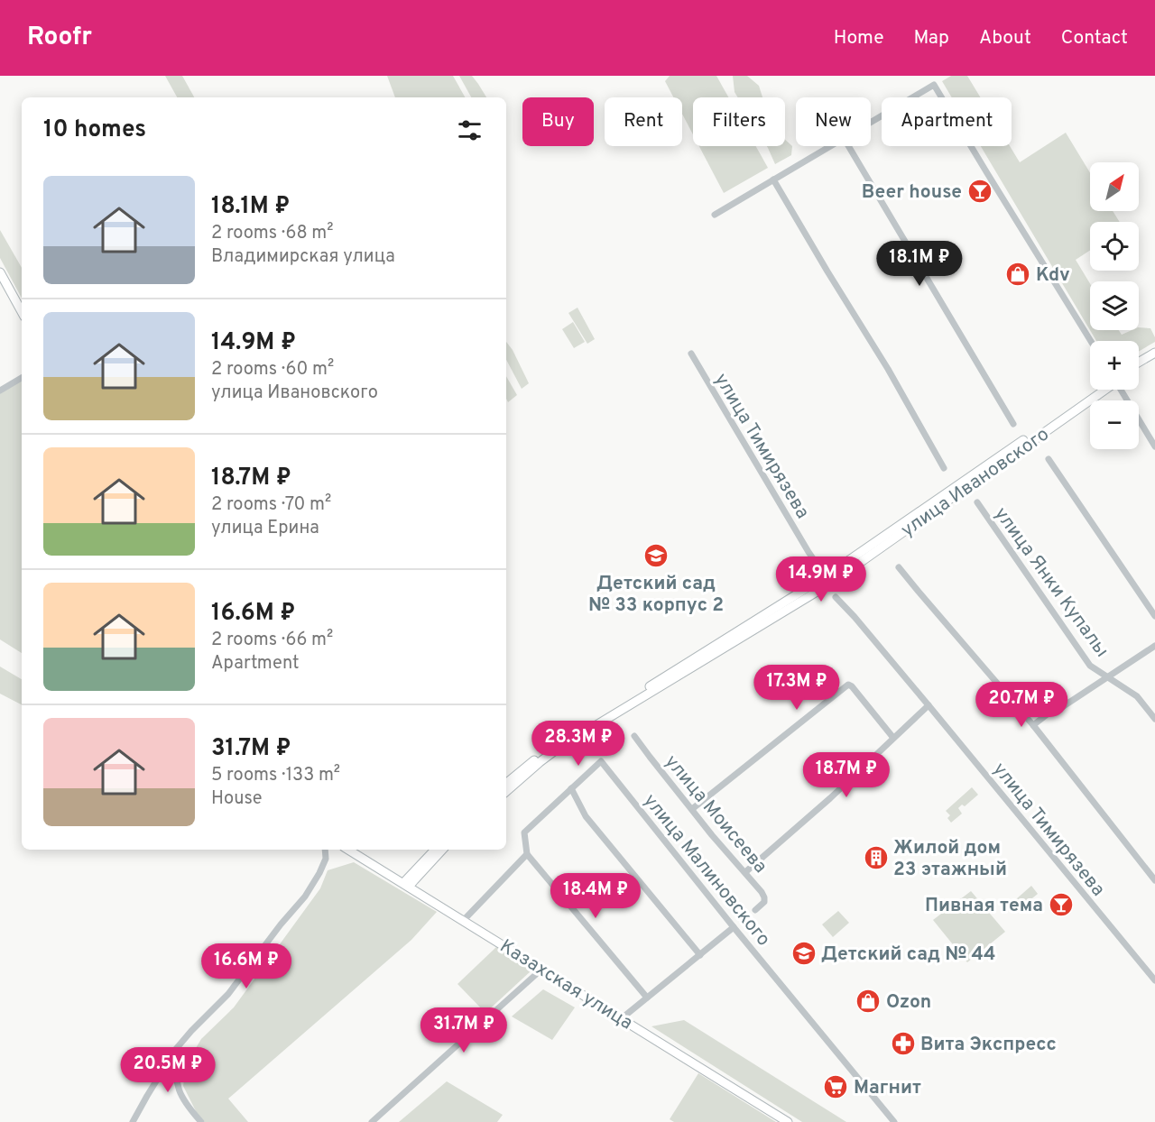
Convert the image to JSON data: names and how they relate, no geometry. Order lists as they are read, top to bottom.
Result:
{
  "streets": {
    "street": [
      "улица Тимирязева",
      "улица Ивановского",
      "улица Янки Купалы",
      "улица Моисеева",
      "улица Малиновского",
      "Казахская улица"
    ]
  },
  "crossings": [
    ["улица Тимирязева", "улица Ивановского"]
  ],
  "places": {
    "bar": ["Beer house", "Пивная тема"],
    "shop": ["Kdv", "Ozon"],
    "school or university": ["Детский сад № 33 корпус 2", "Детский сад № 44"],
    "building": ["Жилой дом 23 этажный"],
    "pharmacy": ["Вита Экспресс"],
    "supermarket": ["Магнит"]
  },
  "north": "top right",
  "page": {
    "header": "Roofr",
    "nav": [
      "Home",
      "Map",
      "About",
      "Contact"
    ],
    "chip": [
      "Buy",
      "Rent",
      "Filters",
      "New",
      "Apartment"
    ],
    "heading": "10 homes",
    "map_buttons": ["+", "−"],
    "list": [
      {
        "name": "18.1M ₽",
        "note": "2 rooms · 68 m² · Владимирская улица"
      },
      {
        "name": "14.9M ₽",
        "note": "2 rooms · 60 m² · улица Ивановского"
      },
      {
        "name": "18.7M ₽",
        "note": "2 rooms · 70 m² · улица Ерина"
      },
      {
        "name": "16.6M ₽",
        "note": "2 rooms · 66 m² · Apartment"
      },
      {
        "name": "31.7M ₽",
        "note": "5 rooms · 133 m² · House"
      }
    ],
    "price": [
      "18.1M ₽",
      "14.9M ₽",
      "17.3M ₽",
      "20.7M ₽",
      "28.3M ₽",
      "18.7M ₽",
      "18.4M ₽",
      "16.6M ₽",
      "31.7M ₽",
      "20.5M ₽"
    ]
  }
}
